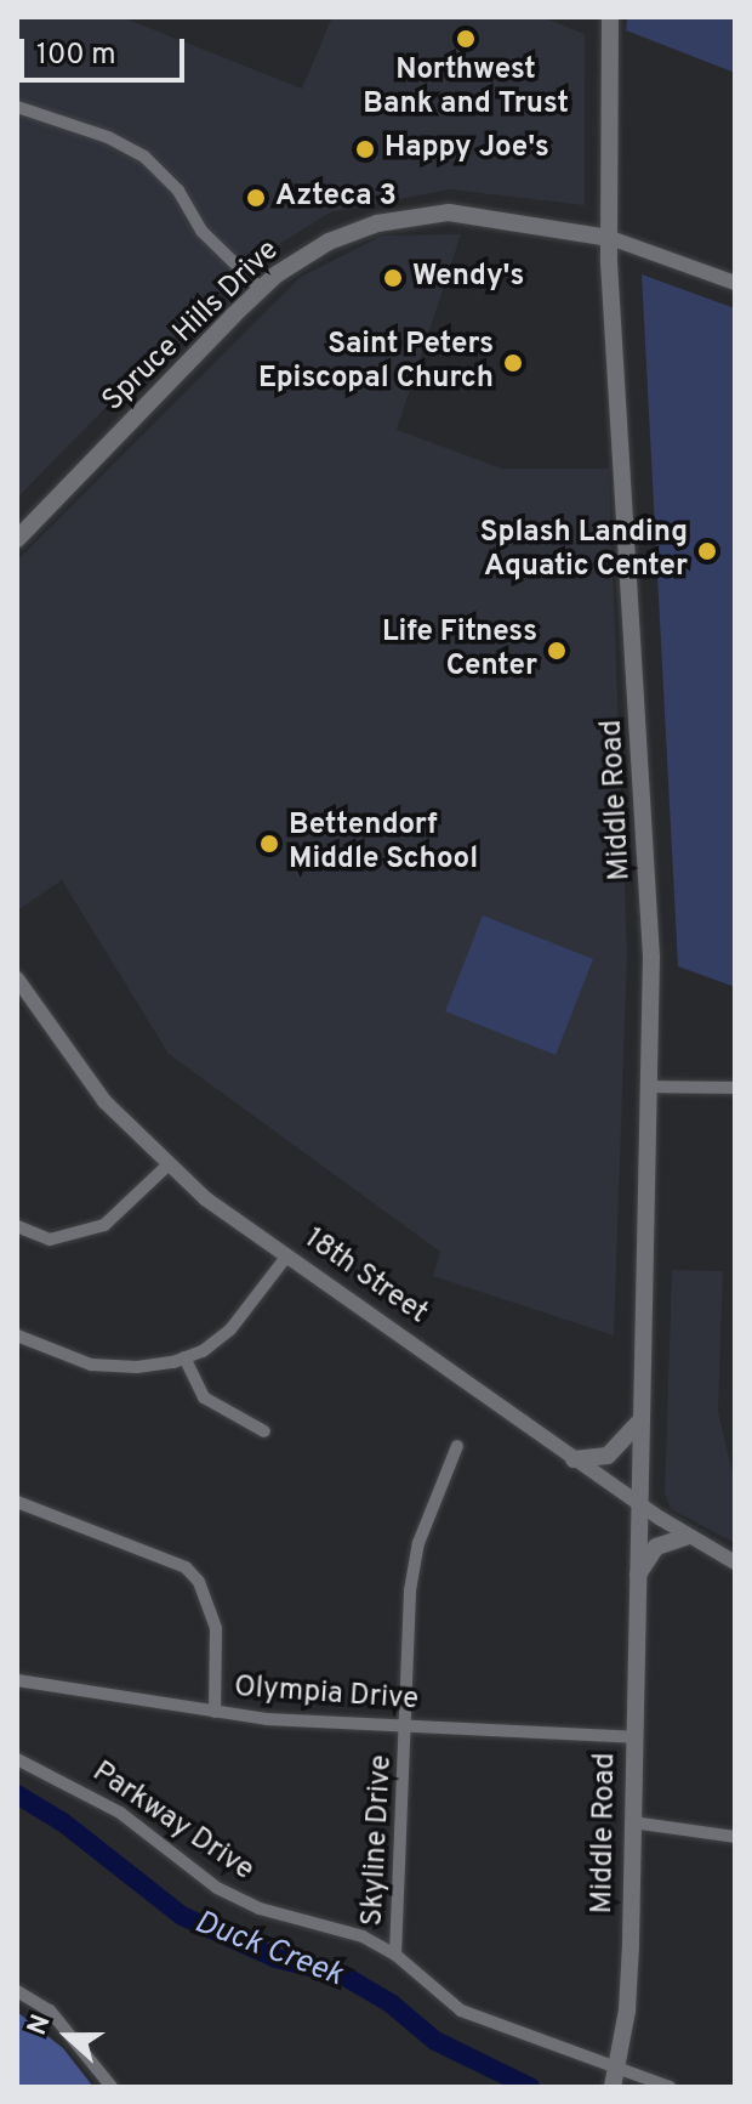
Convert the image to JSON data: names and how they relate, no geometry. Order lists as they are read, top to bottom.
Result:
{
  "streets": {
    "main road": ["Spruce Hills Drive", "Middle Road"],
    "street": [
      "18th Street",
      "Olympia Drive",
      "Parkway Drive",
      "Skyline Drive"
    ]
  },
  "crossings": [
    ["Spruce Hills Drive", "Middle Road"],
    ["Middle Road", "18th Street"],
    ["Middle Road", "Olympia Drive"],
    ["Middle Road", "Parkway Drive"],
    ["Olympia Drive", "Skyline Drive"],
    ["Parkway Drive", "Skyline Drive"]
  ],
  "water": ["Duck Creek"],
  "places": [
    "Northwest Bank and Trust",
    "Happy Joe's",
    "Azteca 3",
    "Wendy's",
    "Saint Peters Episcopal Church",
    "Splash Landing Aquatic Center",
    "Life Fitness Center",
    "Bettendorf Middle School"
  ],
  "scale_bar": "100 m",
  "north": "left"
}
